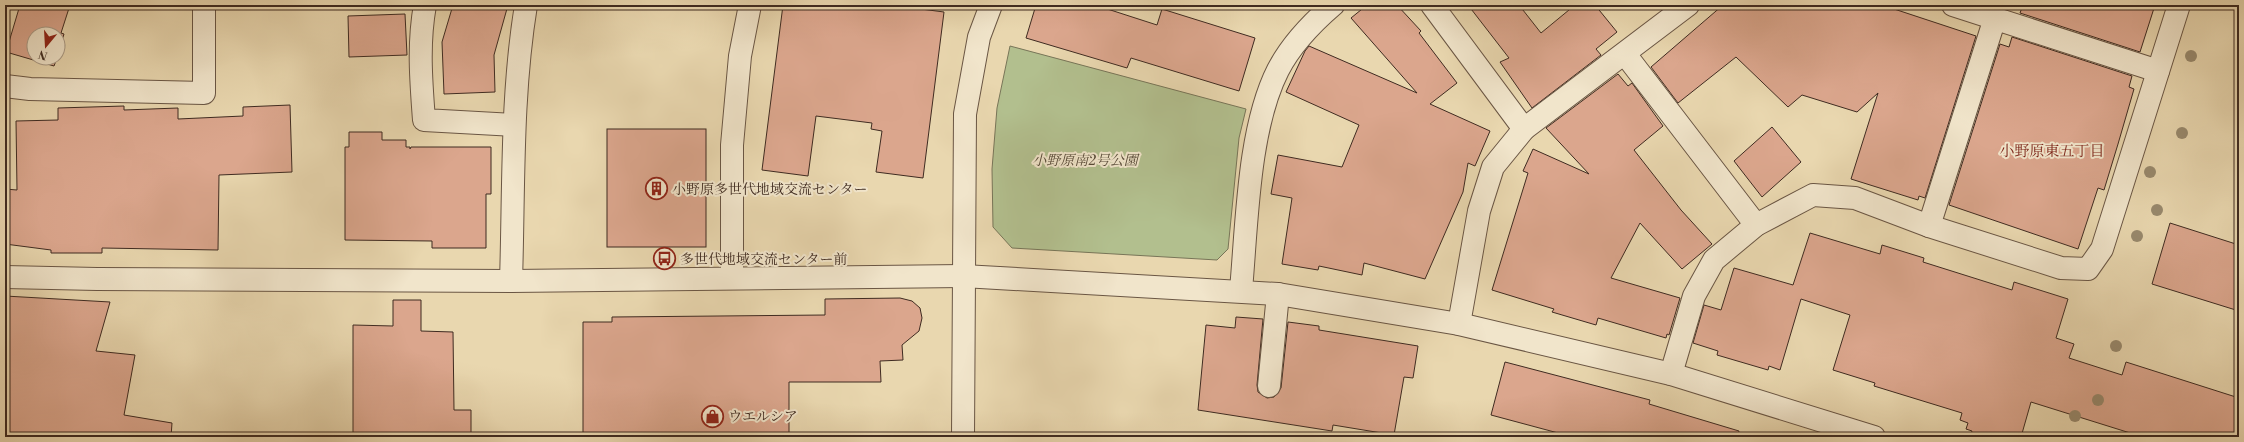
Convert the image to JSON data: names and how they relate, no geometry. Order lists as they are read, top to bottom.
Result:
{
  "districts": ["小野原東五丁目"],
  "parks": ["小野原南2号公園"],
  "places": {
    "building": ["小野原多世代地域交流センター"],
    "bus stop": ["多世代地域交流センター前"],
    "shop": ["ウエルシア"]
  },
  "north": "bottom"
}
